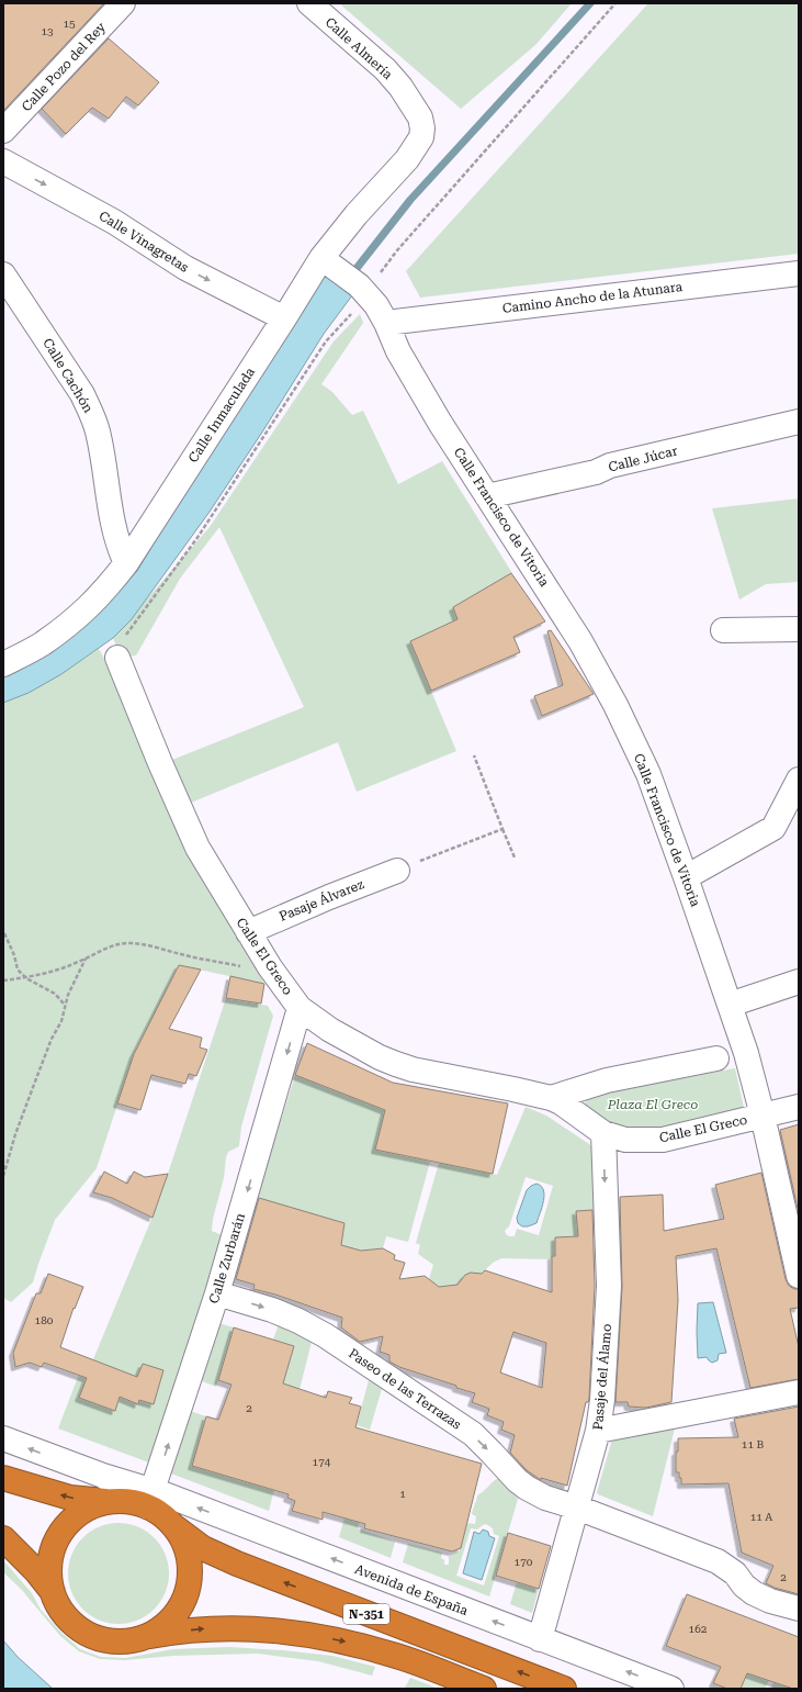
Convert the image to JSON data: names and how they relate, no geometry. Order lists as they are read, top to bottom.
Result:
{
  "streets": {
    "highway": ["N-351"],
    "street": [
      "Calle Almería",
      "Calle Pozo del Rey",
      "Calle Vinagretas",
      "Camino Ancho de la Atunara",
      "Calle Cachón",
      "Calle Inmaculada",
      "Calle Júcar",
      "Calle Francisco de Vitoria",
      "Pasaje Álvarez",
      "Calle El Greco",
      "Calle Zurbarán",
      "Pasaje del Álamo",
      "Paseo de las Terrazas",
      "Avenida de España"
    ]
  },
  "crossings": [
    ["Calle Almería", "Calle Inmaculada"],
    ["Calle Vinagretas", "Calle Inmaculada"],
    ["Camino Ancho de la Atunara", "Calle Francisco de Vitoria"],
    ["Calle Cachón", "Calle Inmaculada"],
    ["Calle Inmaculada", "Calle Francisco de Vitoria"],
    ["Calle Júcar", "Calle Francisco de Vitoria"],
    ["Calle Francisco de Vitoria", "Calle El Greco"],
    ["Pasaje Álvarez", "Calle El Greco"],
    ["Calle El Greco", "Calle Zurbarán"],
    ["Calle El Greco", "Pasaje del Álamo"],
    ["Calle Zurbarán", "Paseo de las Terrazas"],
    ["Calle Zurbarán", "Avenida de España"],
    ["Calle Zurbarán", "N-351"],
    ["Pasaje del Álamo", "Paseo de las Terrazas"],
    ["Pasaje del Álamo", "Avenida de España"],
    ["Avenida de España", "N-351"]
  ],
  "one_way": [
    "Calle Vinagretas",
    "Pasaje del Álamo",
    "Paseo de las Terrazas",
    "Avenida de España"
  ],
  "parks": ["Plaza El Greco"],
  "house_numbers": [
    "15",
    "13",
    "180",
    "2",
    "11 B",
    "174",
    "1",
    "11 A",
    "170",
    "2",
    "162"
  ]
}
